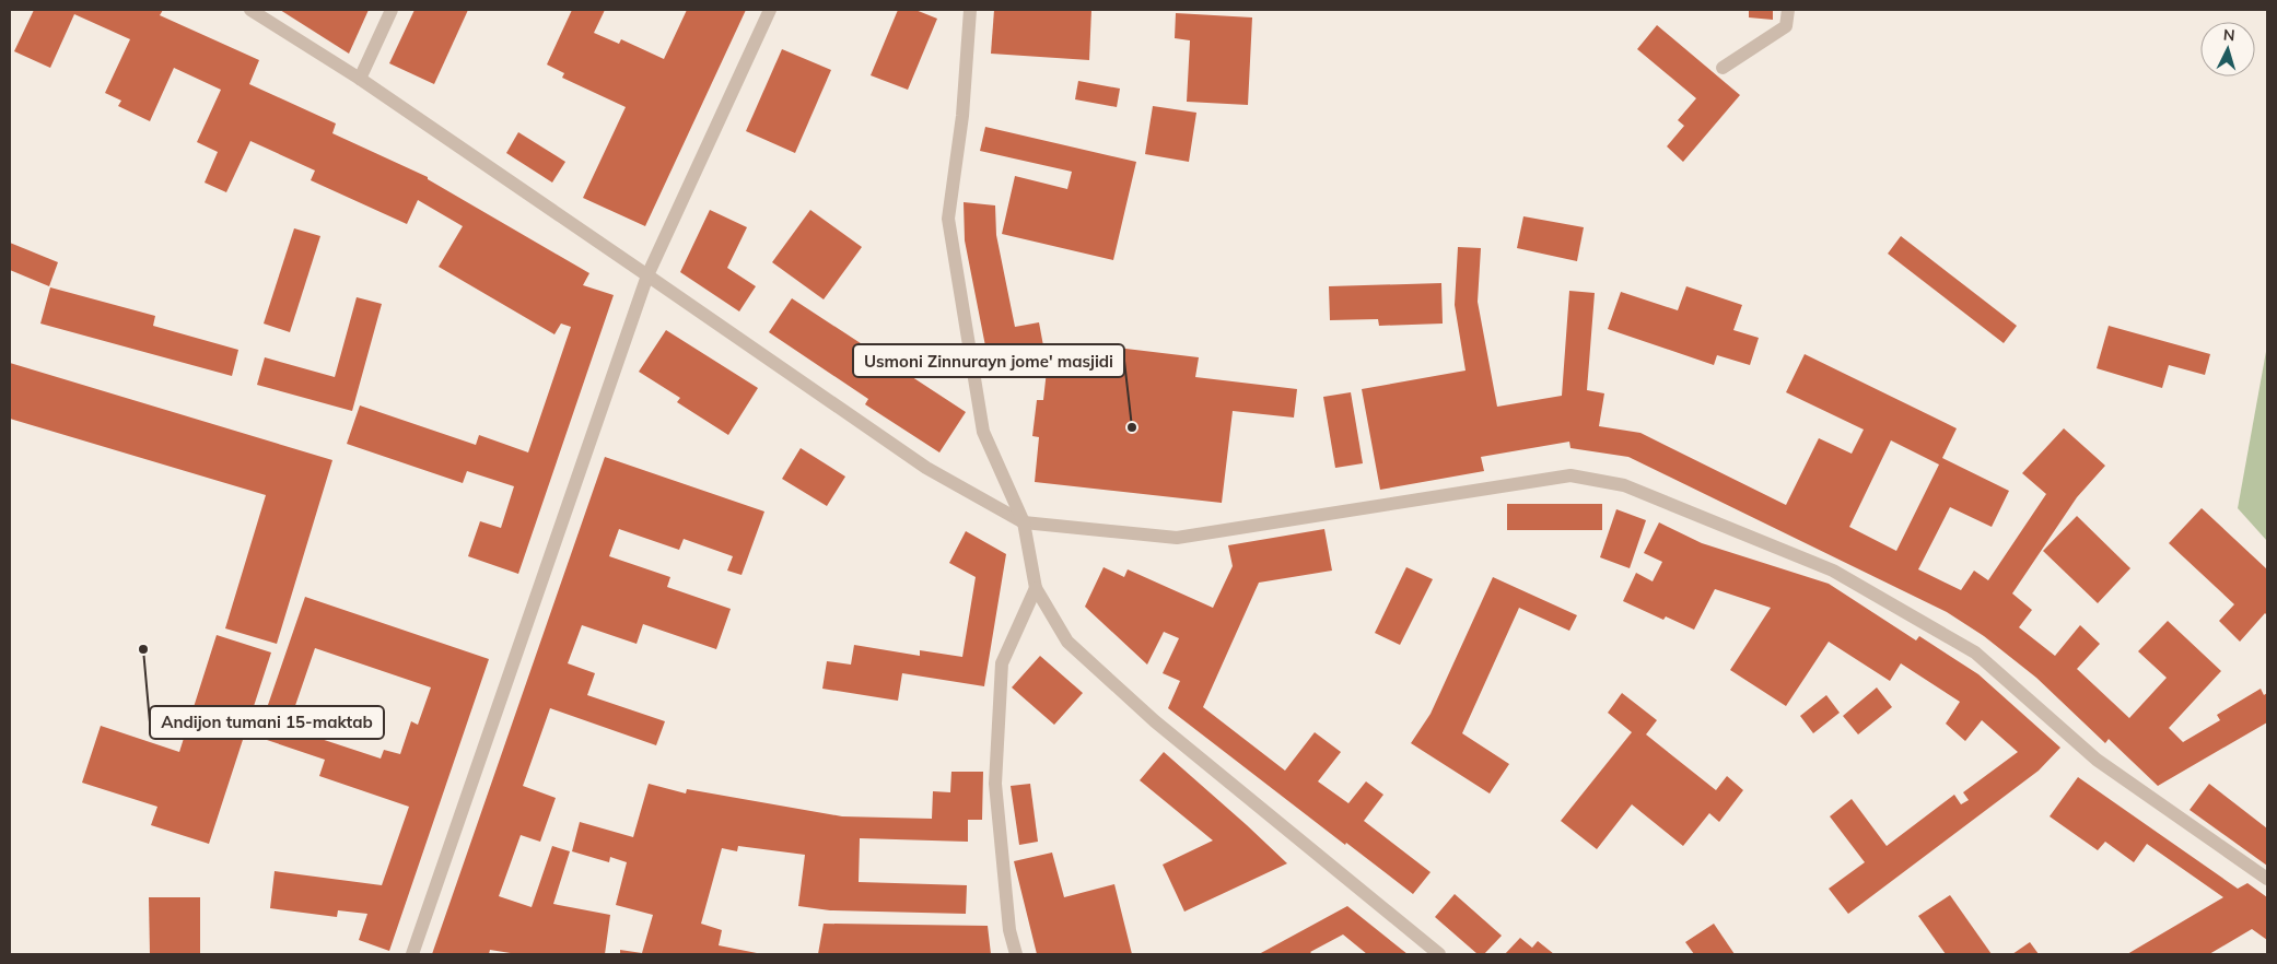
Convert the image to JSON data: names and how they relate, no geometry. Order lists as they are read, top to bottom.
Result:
{
  "places": ["Usmoni Zinnurayn jome' masjidi", "Andijon tumani 15-maktab"],
  "north": "top"
}
